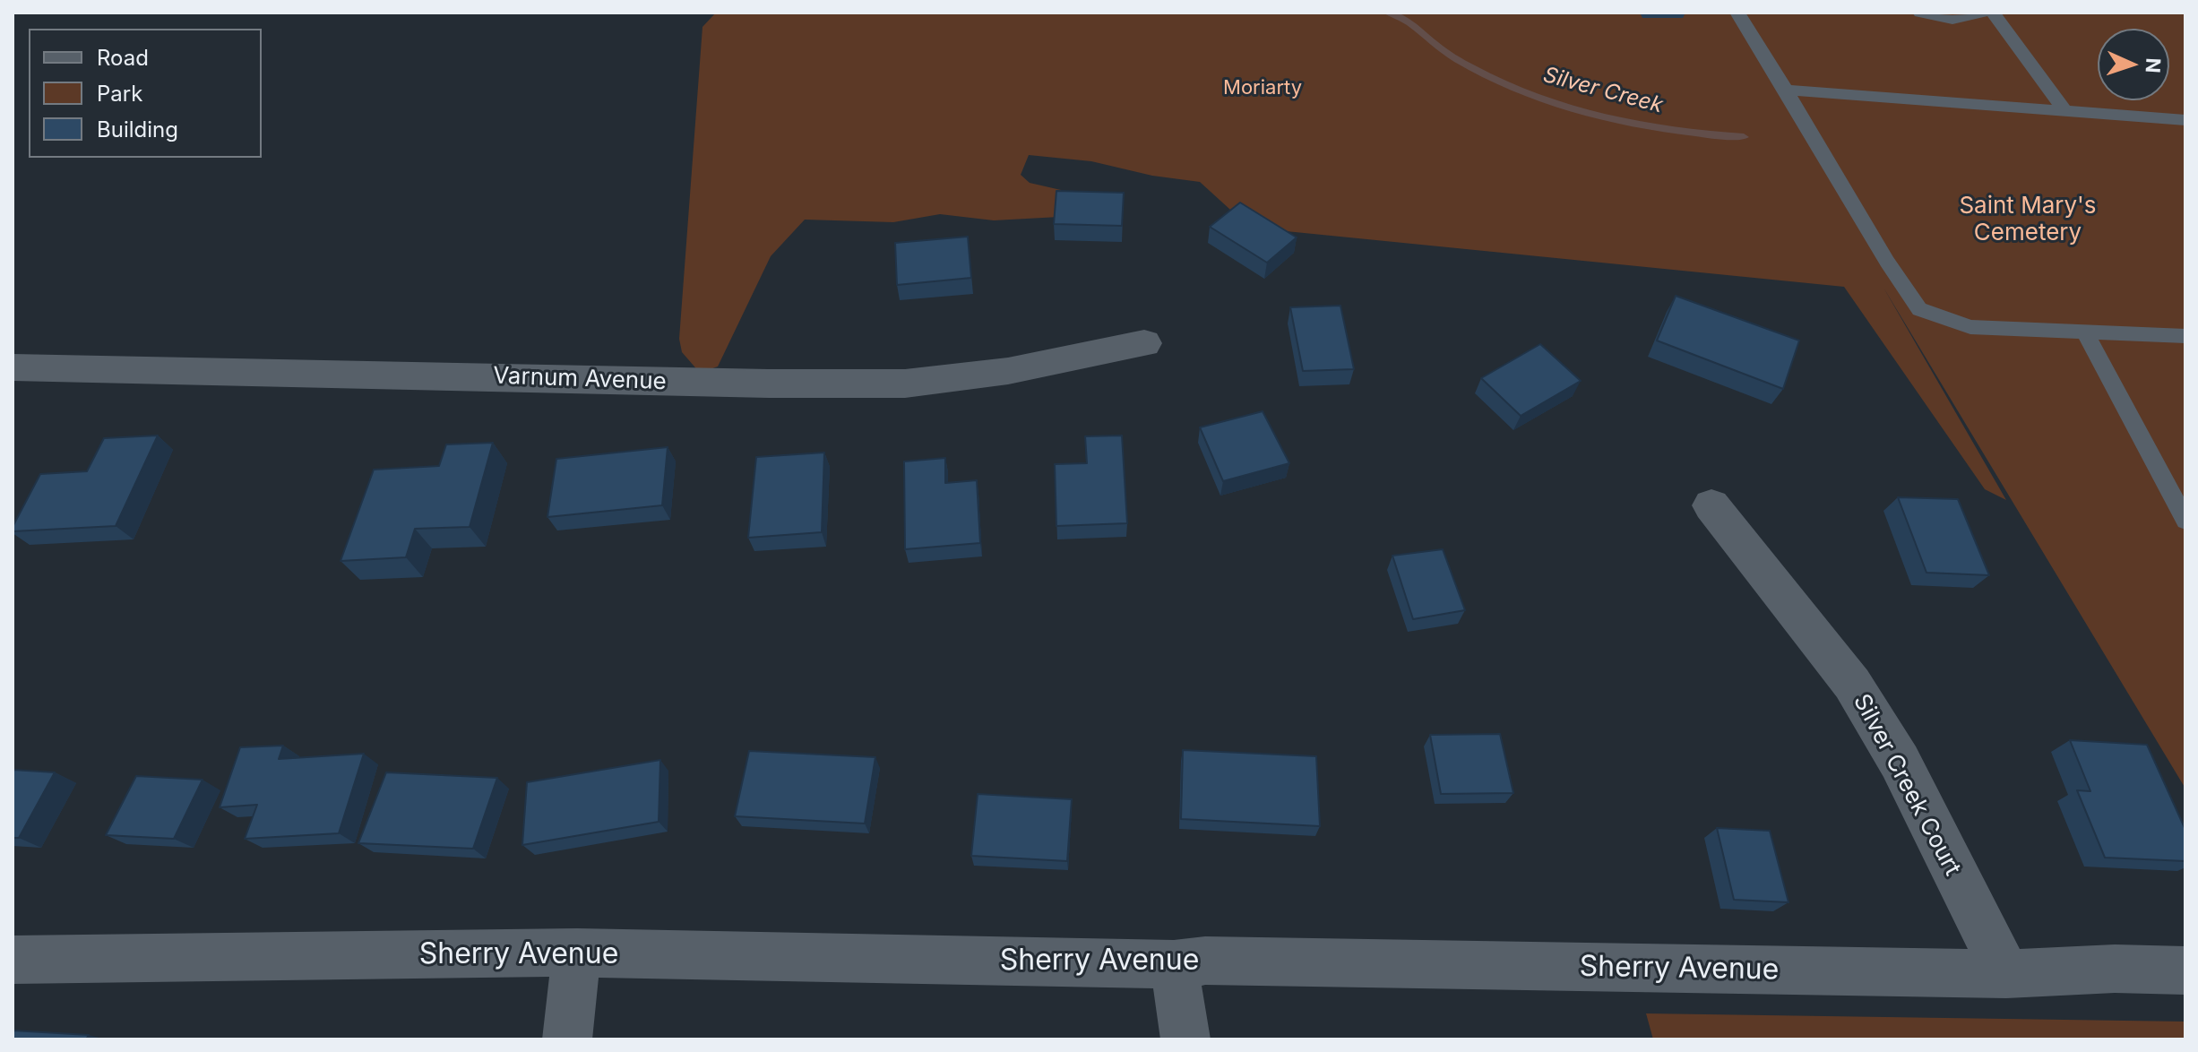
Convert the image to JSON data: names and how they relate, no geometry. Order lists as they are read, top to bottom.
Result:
{
  "streets": {
    "street": ["Varnum Avenue", "Silver Creek Court", "Sherry Avenue"]
  },
  "crossings": [
    ["Silver Creek Court", "Sherry Avenue"]
  ],
  "water": ["Silver Creek"],
  "parks": ["Moriarty", "Saint Mary's Cemetery"],
  "legend": ["Road", "Park", "Building"],
  "north": "right"
}
